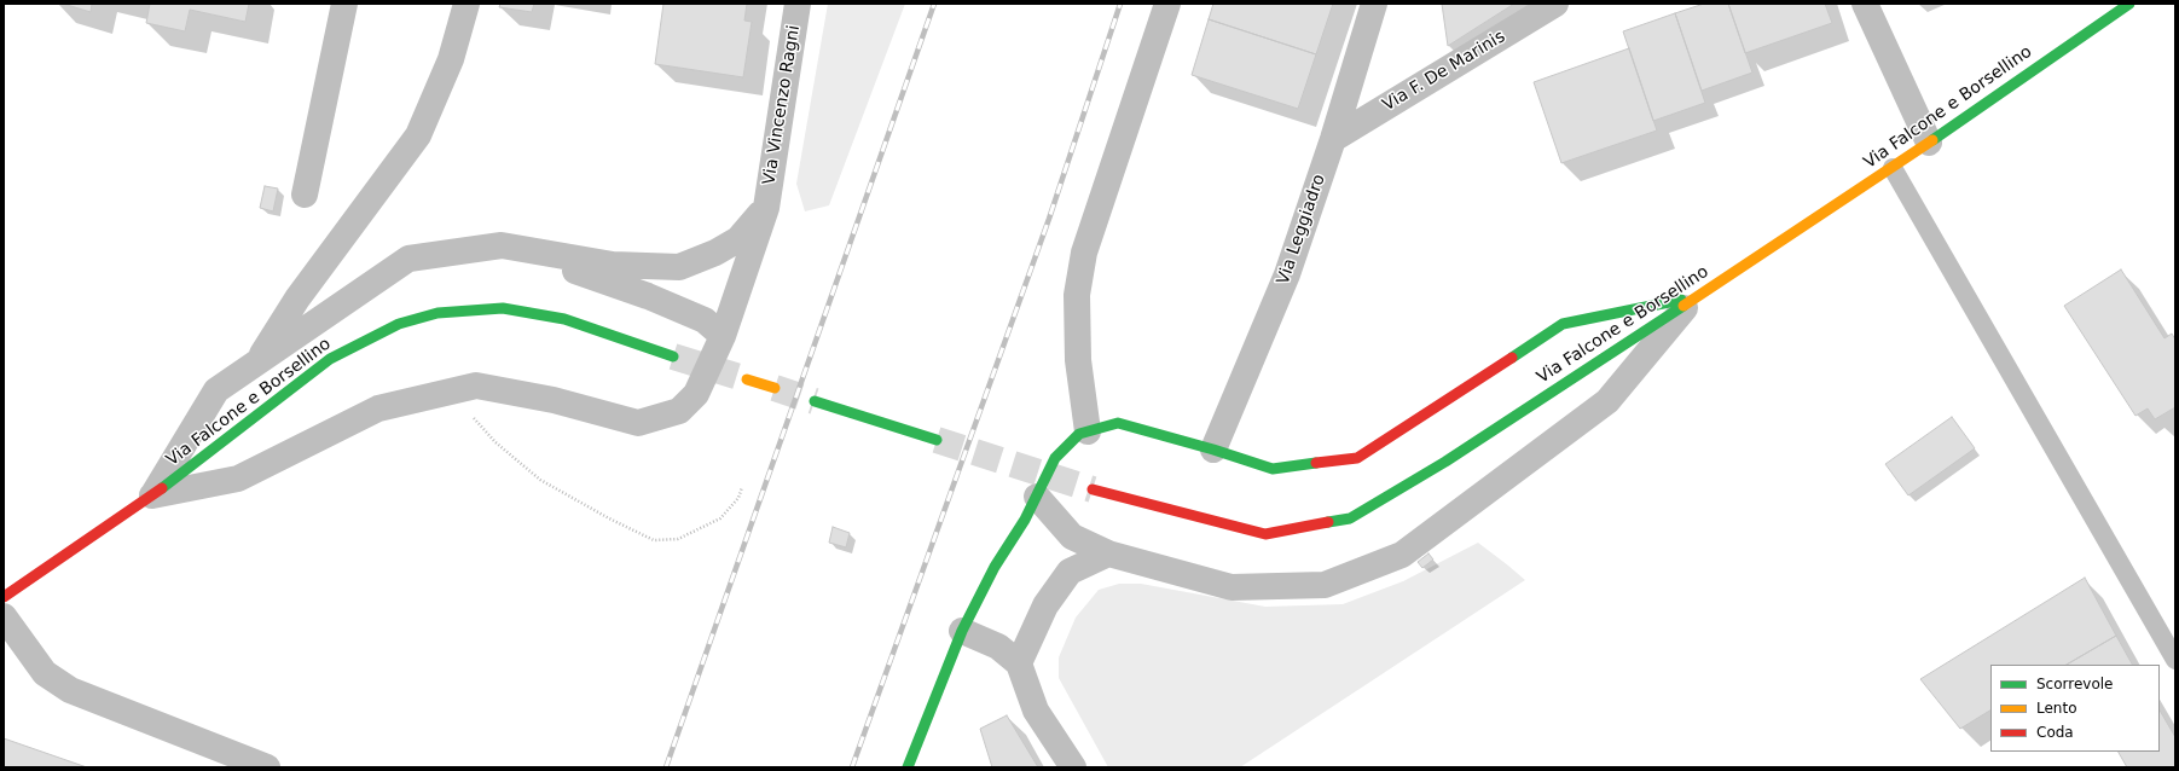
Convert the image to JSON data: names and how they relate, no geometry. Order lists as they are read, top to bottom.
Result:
{
  "streets": {
    "main road": ["Via Falcone e Borsellino"],
    "street": ["Via F. De Marinis", "Via Vincenzo Ragni", "Via Leggiadro"]
  },
  "crossings": [
    ["Via F. De Marinis", "Via Leggiadro"]
  ],
  "legend": ["Scorrevole", "Lento", "Coda"]
}
